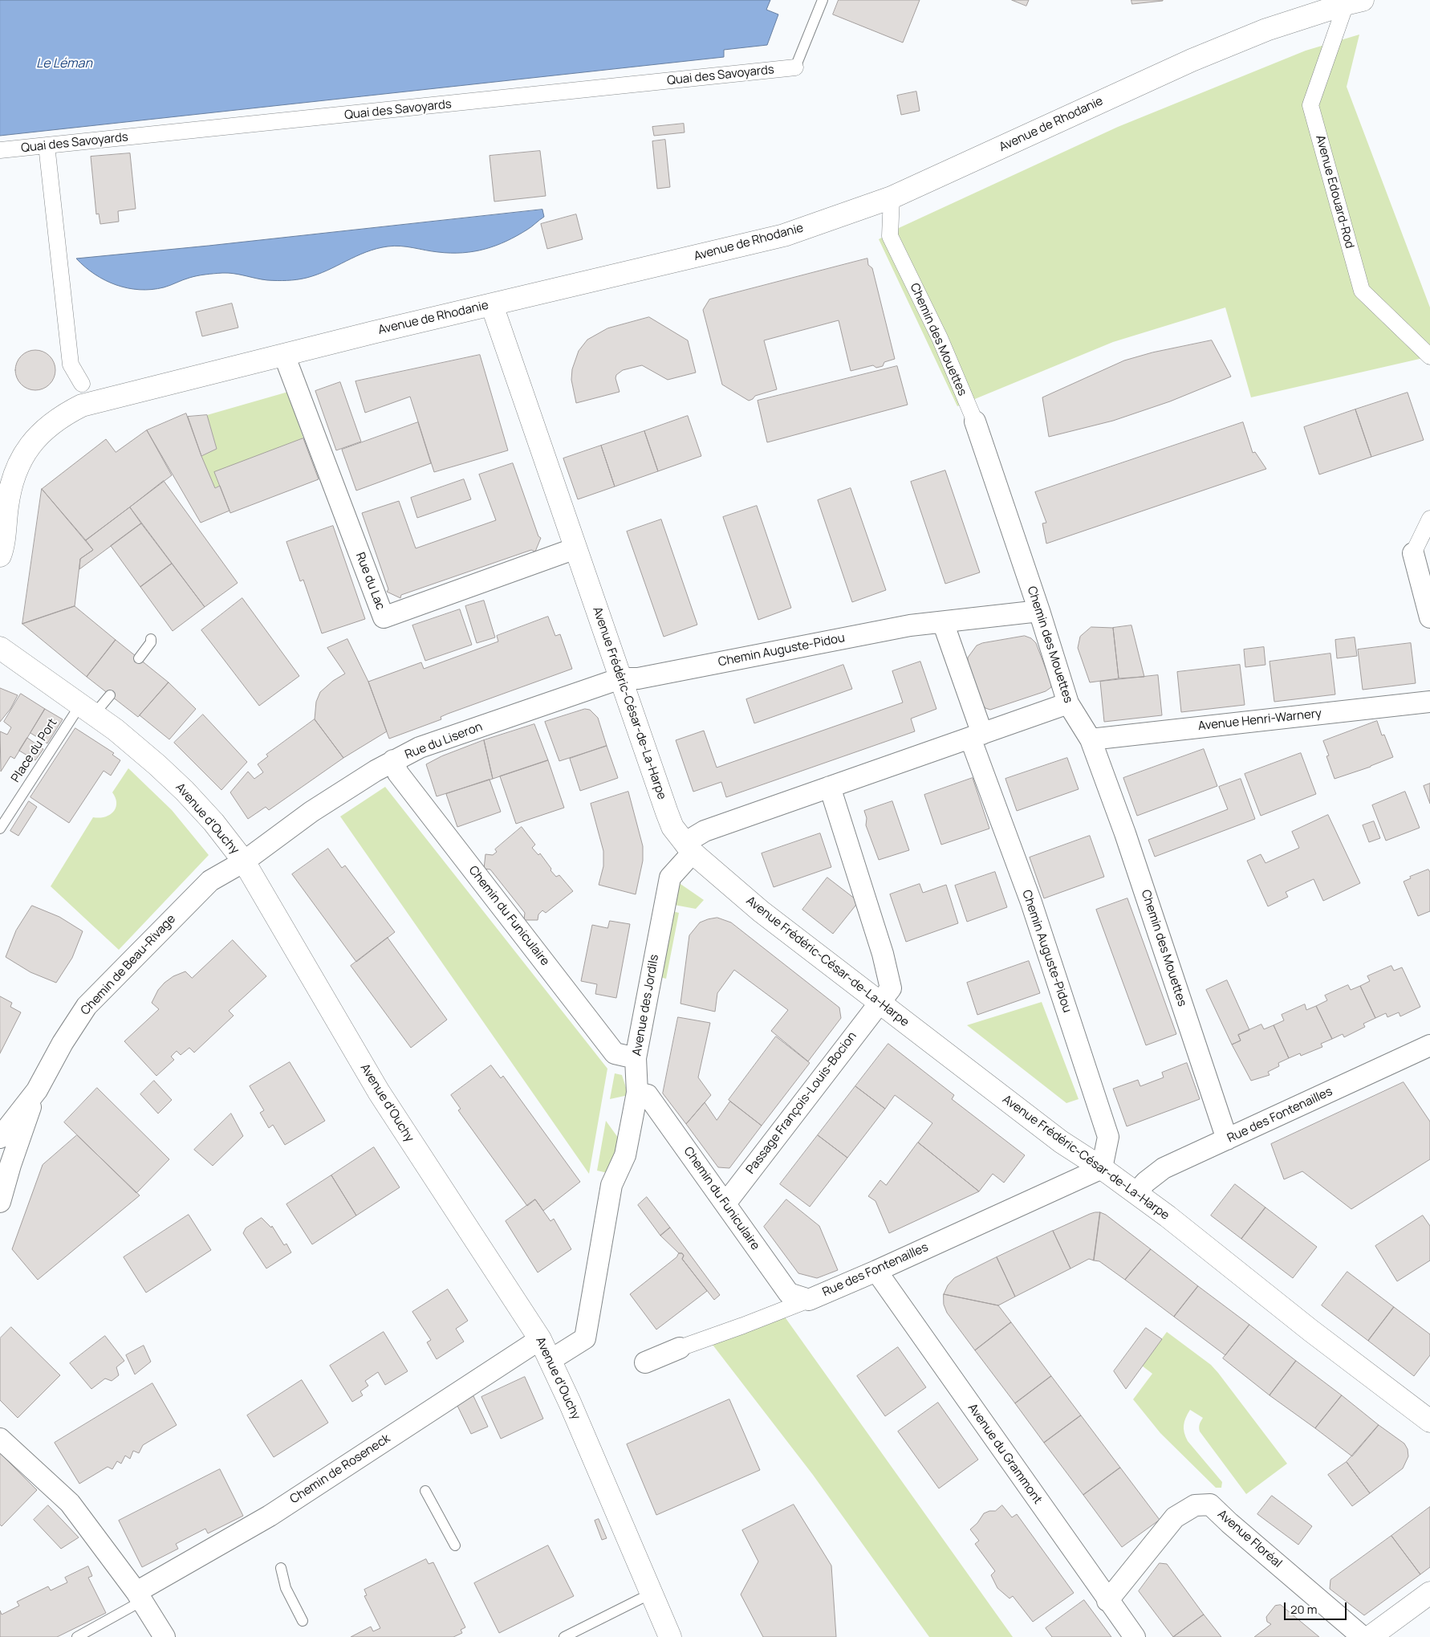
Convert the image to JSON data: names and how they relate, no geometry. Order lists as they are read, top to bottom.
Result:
{
  "streets": {
    "main road": ["Avenue de Rhodanie", "Avenue Frédéric-César-de-La-Harpe", "Avenue d'Ouchy"],
    "street": [
      "Quai des Savoyards",
      "Avenue Edouard-Rod",
      "Chemin des Mouettes",
      "Rue du Lac",
      "Chemin Auguste-Pidou",
      "Avenue Henri-Warnery",
      "Rue du Liseron",
      "Chemin du Funiculaire",
      "Chemin de Beau-Rivage",
      "Avenue des Jordils",
      "Passage François-Louis-Bocion",
      "Rue des Fontenailles",
      "Avenue du Grammont",
      "Chemin de Roseneck",
      "Avenue Floréal"
    ],
    "lane": ["Place du Port"]
  },
  "crossings": [
    ["Avenue de Rhodanie", "Avenue Edouard-Rod"],
    ["Avenue de Rhodanie", "Chemin des Mouettes"],
    ["Avenue de Rhodanie", "Rue du Lac"],
    ["Avenue de Rhodanie", "Avenue Frédéric-César-de-La-Harpe"],
    ["Chemin des Mouettes", "Chemin Auguste-Pidou"],
    ["Chemin des Mouettes", "Avenue Henri-Warnery"],
    ["Chemin des Mouettes", "Rue des Fontenailles"],
    ["Rue du Lac", "Avenue Frédéric-César-de-La-Harpe"],
    ["Chemin Auguste-Pidou", "Avenue Frédéric-César-de-La-Harpe"],
    ["Chemin Auguste-Pidou", "Rue du Liseron"],
    ["Chemin Auguste-Pidou", "Rue des Fontenailles"],
    ["Avenue Frédéric-César-de-La-Harpe", "Rue du Liseron"],
    ["Avenue Frédéric-César-de-La-Harpe", "Avenue des Jordils"],
    ["Avenue Frédéric-César-de-La-Harpe", "Passage François-Louis-Bocion"],
    ["Avenue Frédéric-César-de-La-Harpe", "Rue des Fontenailles"],
    ["Rue du Liseron", "Avenue d'Ouchy"],
    ["Rue du Liseron", "Chemin du Funiculaire"],
    ["Rue du Liseron", "Chemin de Beau-Rivage"],
    ["Place du Port", "Avenue d'Ouchy"],
    ["Avenue d'Ouchy", "Chemin de Beau-Rivage"],
    ["Avenue d'Ouchy", "Avenue des Jordils"],
    ["Avenue d'Ouchy", "Chemin de Roseneck"],
    ["Chemin du Funiculaire", "Avenue des Jordils"],
    ["Chemin du Funiculaire", "Passage François-Louis-Bocion"],
    ["Chemin du Funiculaire", "Rue des Fontenailles"],
    ["Rue des Fontenailles", "Avenue du Grammont"],
    ["Avenue du Grammont", "Avenue Floréal"]
  ],
  "water": ["Le Léman"],
  "scale_bar": "20 m"
}
